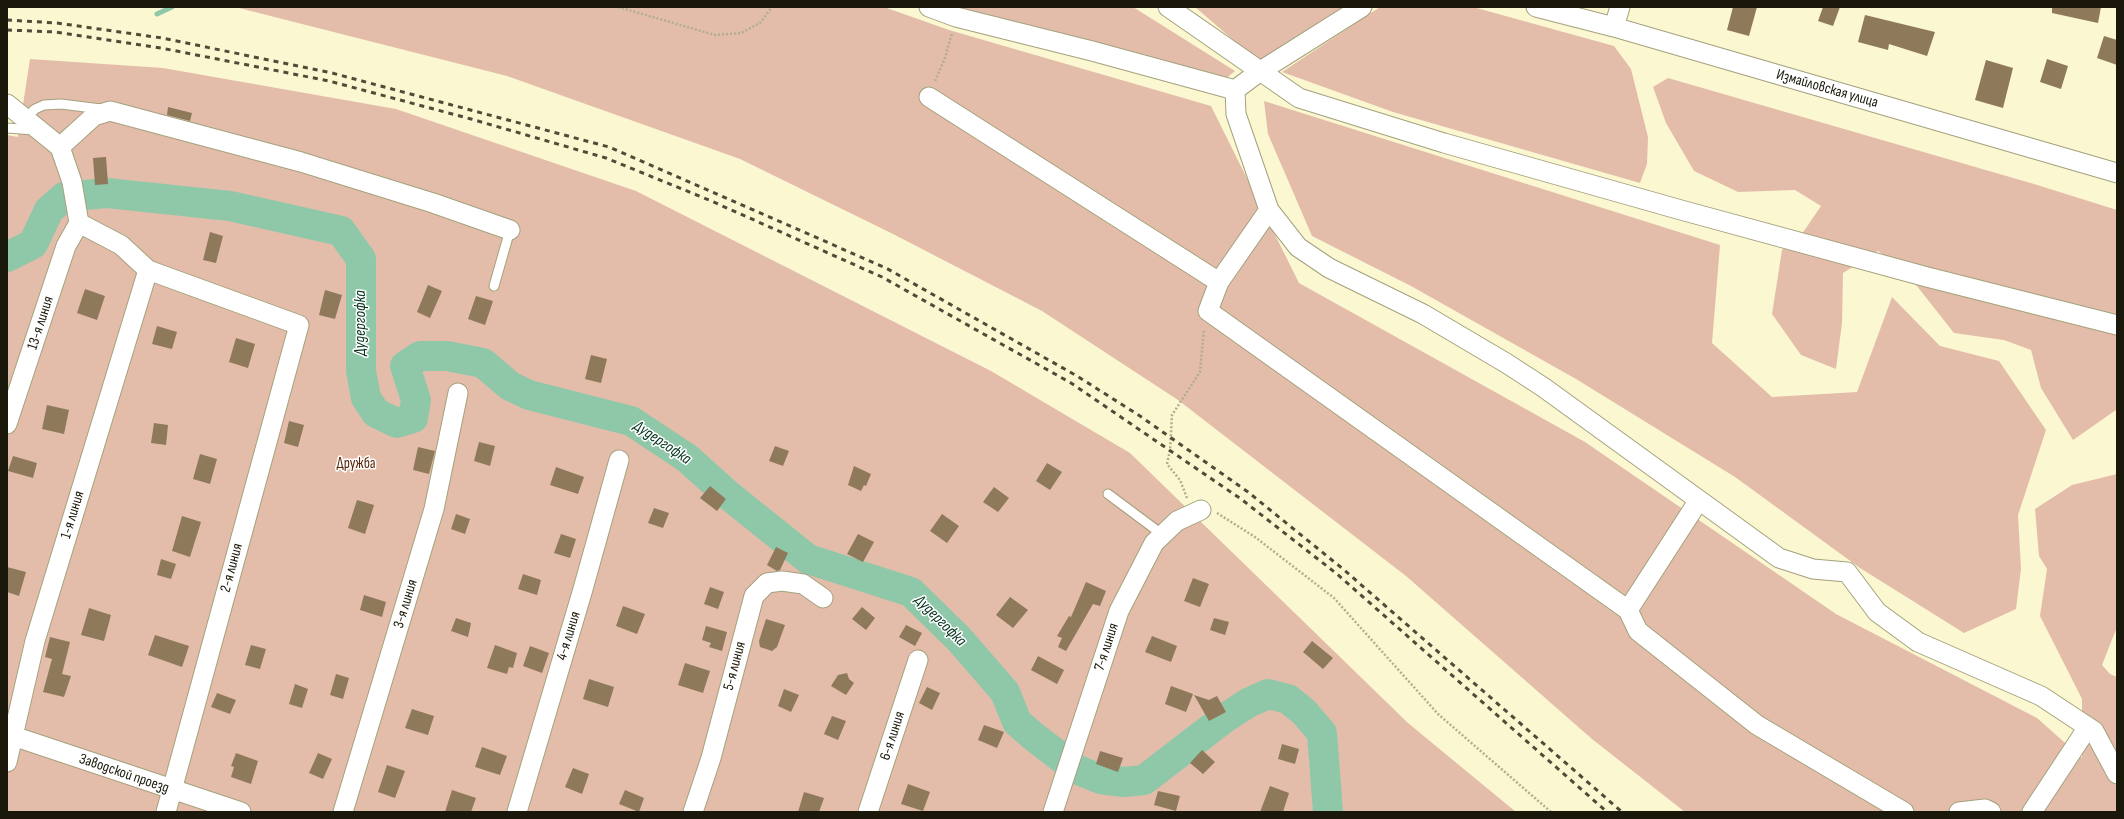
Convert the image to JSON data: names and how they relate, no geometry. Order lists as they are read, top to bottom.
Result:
{
  "streets": {
    "street": [
      "Измайловская улица",
      "13-я линия",
      "1-я линия",
      "2-я линия",
      "3-я линия",
      "4-я линия",
      "7-я линия",
      "5-я линия",
      "6-я линия",
      "Заводской проезд"
    ]
  },
  "crossings": [
    ["1-я линия", "2-я линия"],
    ["1-я линия", "Заводской проезд"],
    ["2-я линия", "Заводской проезд"]
  ],
  "water": ["Дудергофка"],
  "parks": ["Дружба"]
}
